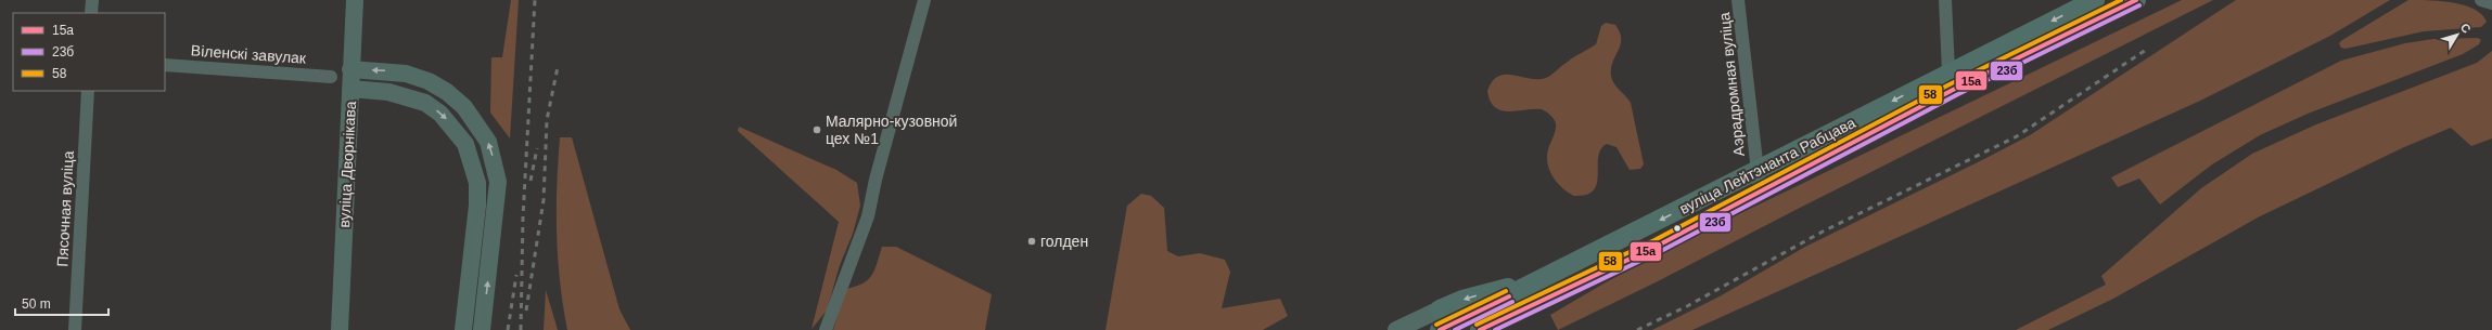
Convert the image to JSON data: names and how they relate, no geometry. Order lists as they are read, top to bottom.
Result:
{
  "streets": {
    "highway": ["вуліца Лейтэнанта Рабцава"],
    "main road": ["вуліца Дворнікава"],
    "street": ["Віленскі завулак", "Аэрадромная вуліца", "Пясочная вуліца"]
  },
  "crossings": [
    ["Аэрадромная вуліца", "вуліца Лейтэнанта Рабцава"]
  ],
  "places": ["Малярно-кузовной цех №1", "голден"],
  "lines": ["transit line 15а", "transit line 58", "transit line 23б"],
  "legend": ["15а", "23б", "58"],
  "scale_bar": "50 m",
  "north": "top right"
}
